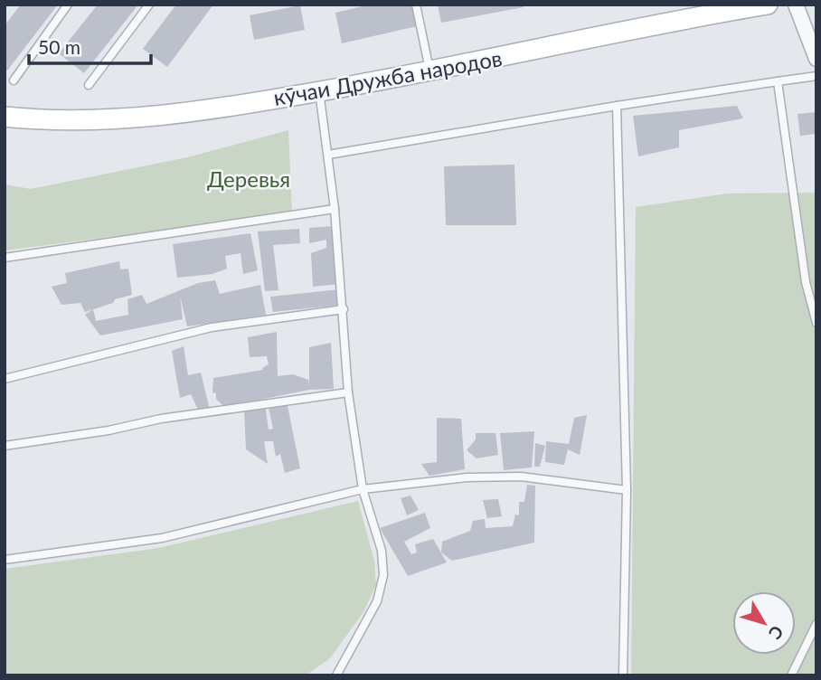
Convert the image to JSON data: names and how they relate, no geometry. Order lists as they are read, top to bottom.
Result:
{
  "streets": {
    "main road": ["кӯчаи Дружба народов"]
  },
  "parks": ["Деревья"],
  "scale_bar": "50 m",
  "north": "bottom right"
}
